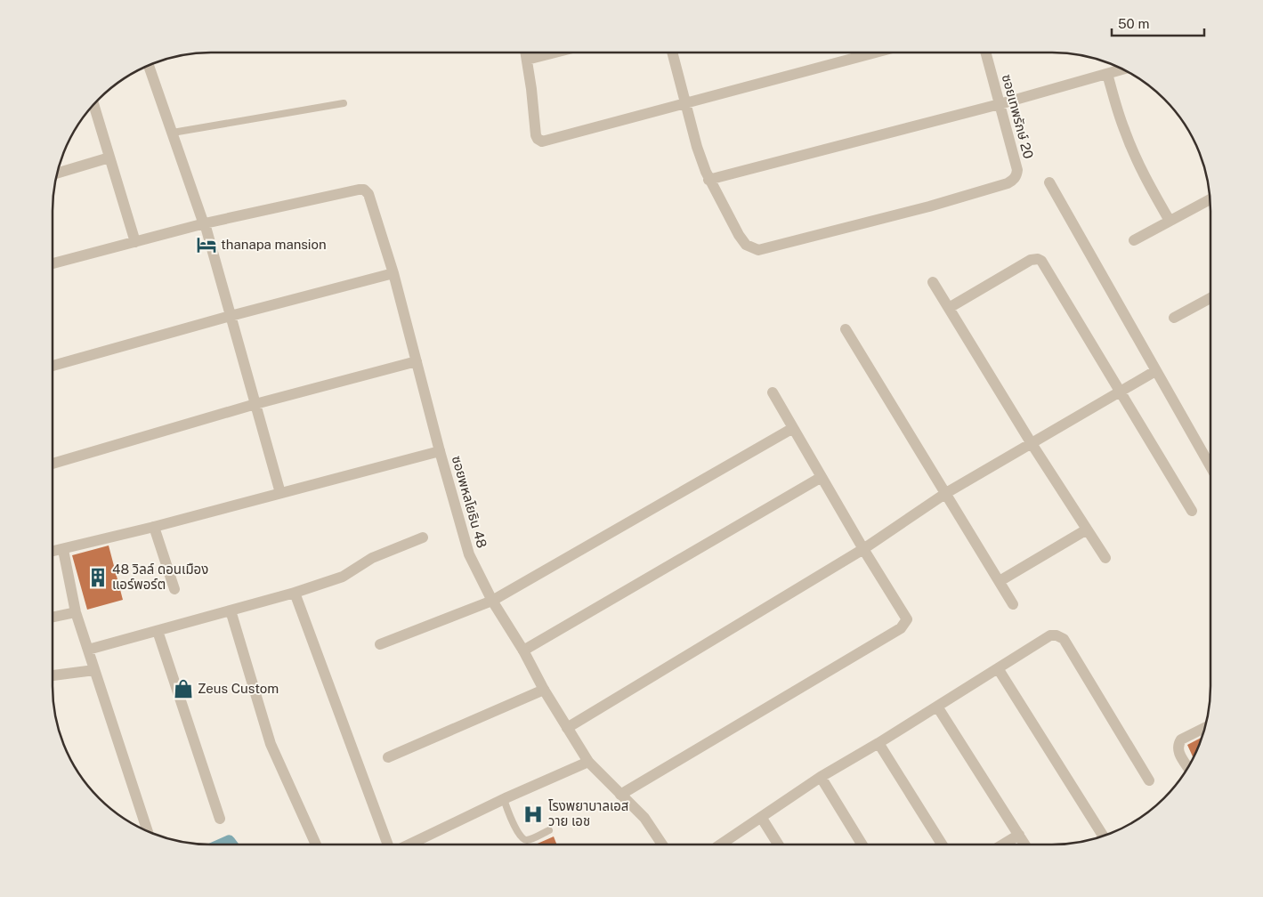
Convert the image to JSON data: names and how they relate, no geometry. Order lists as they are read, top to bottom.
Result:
{
  "streets": {
    "street": ["ซอยเทพรักษ์ 20", "ซอยพหลโยธิน 48"]
  },
  "places": {
    "hotel": ["thanapa mansion"],
    "building": ["48 วิลล์ ดอนเมือง แอร์พอร์ต"],
    "shop": ["Zeus Custom"],
    "hospital": ["โรงพยาบาลเอส วาย เอช"]
  },
  "scale_bar": "50 m"
}
